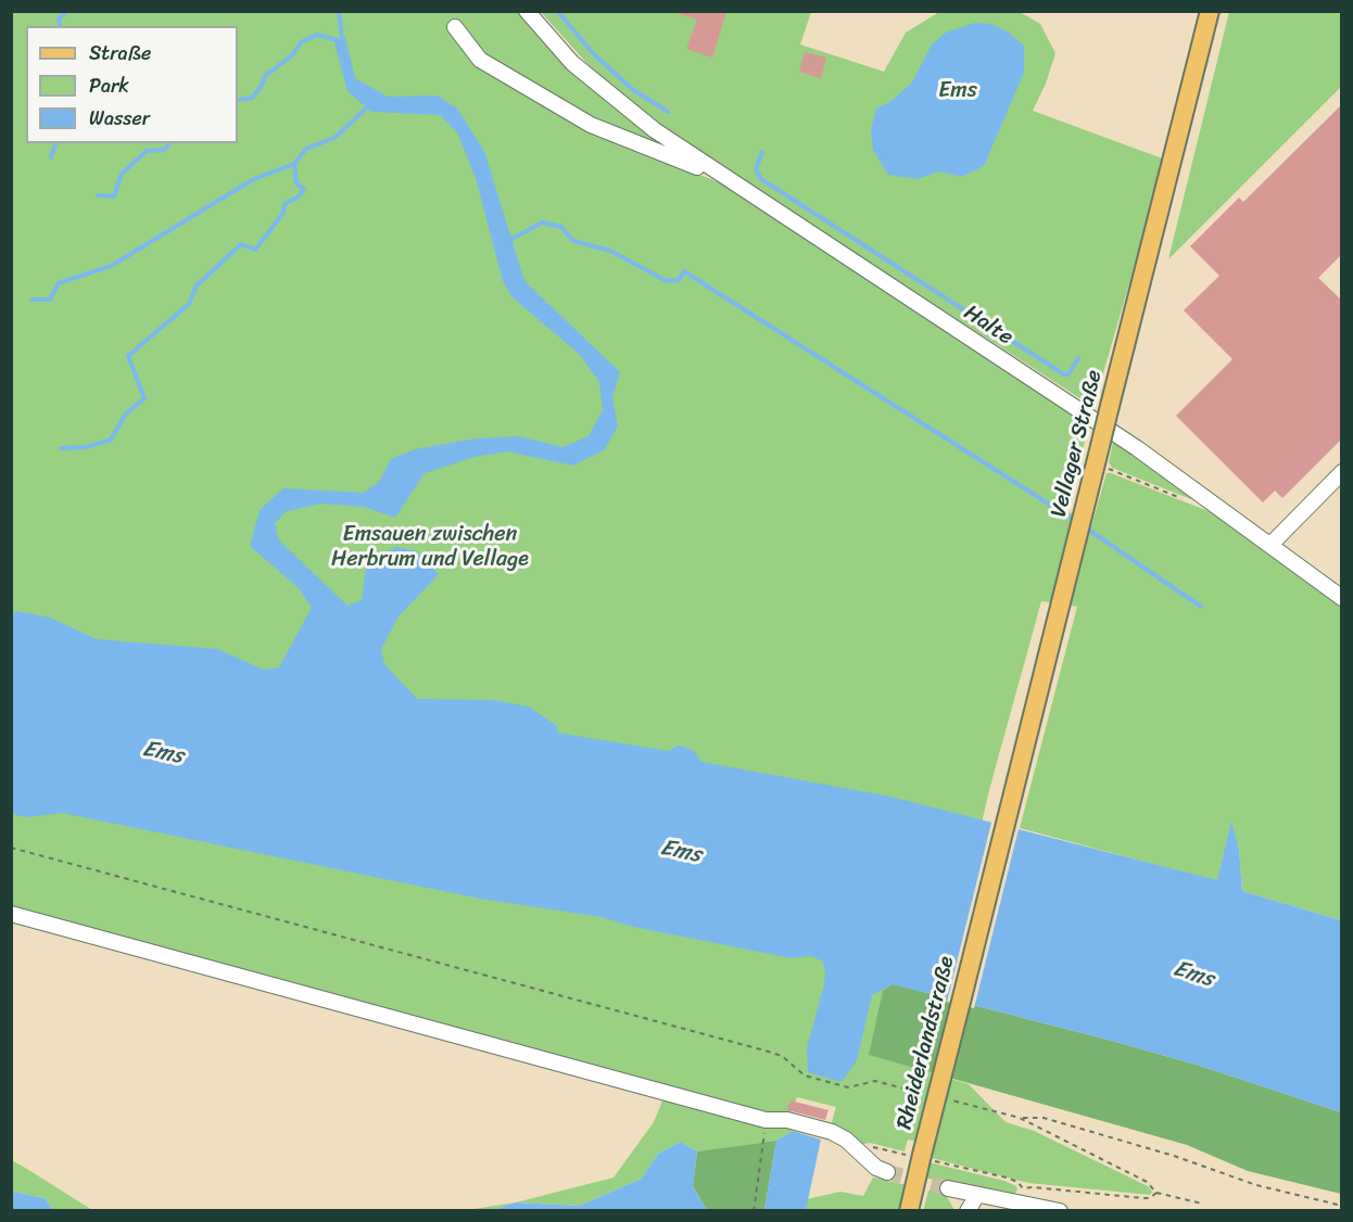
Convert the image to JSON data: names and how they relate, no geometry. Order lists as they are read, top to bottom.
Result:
{
  "streets": {
    "main road": ["Vellager Straße", "Rheiderlandstraße"],
    "street": ["Halte"]
  },
  "crossings": [
    ["Vellager Straße", "Rheiderlandstraße"]
  ],
  "water": ["Ems"],
  "parks": ["Ems", "Emsauen zwischen Herbrum und Vellage"],
  "legend": ["Straße", "Park", "Wasser"]
}
